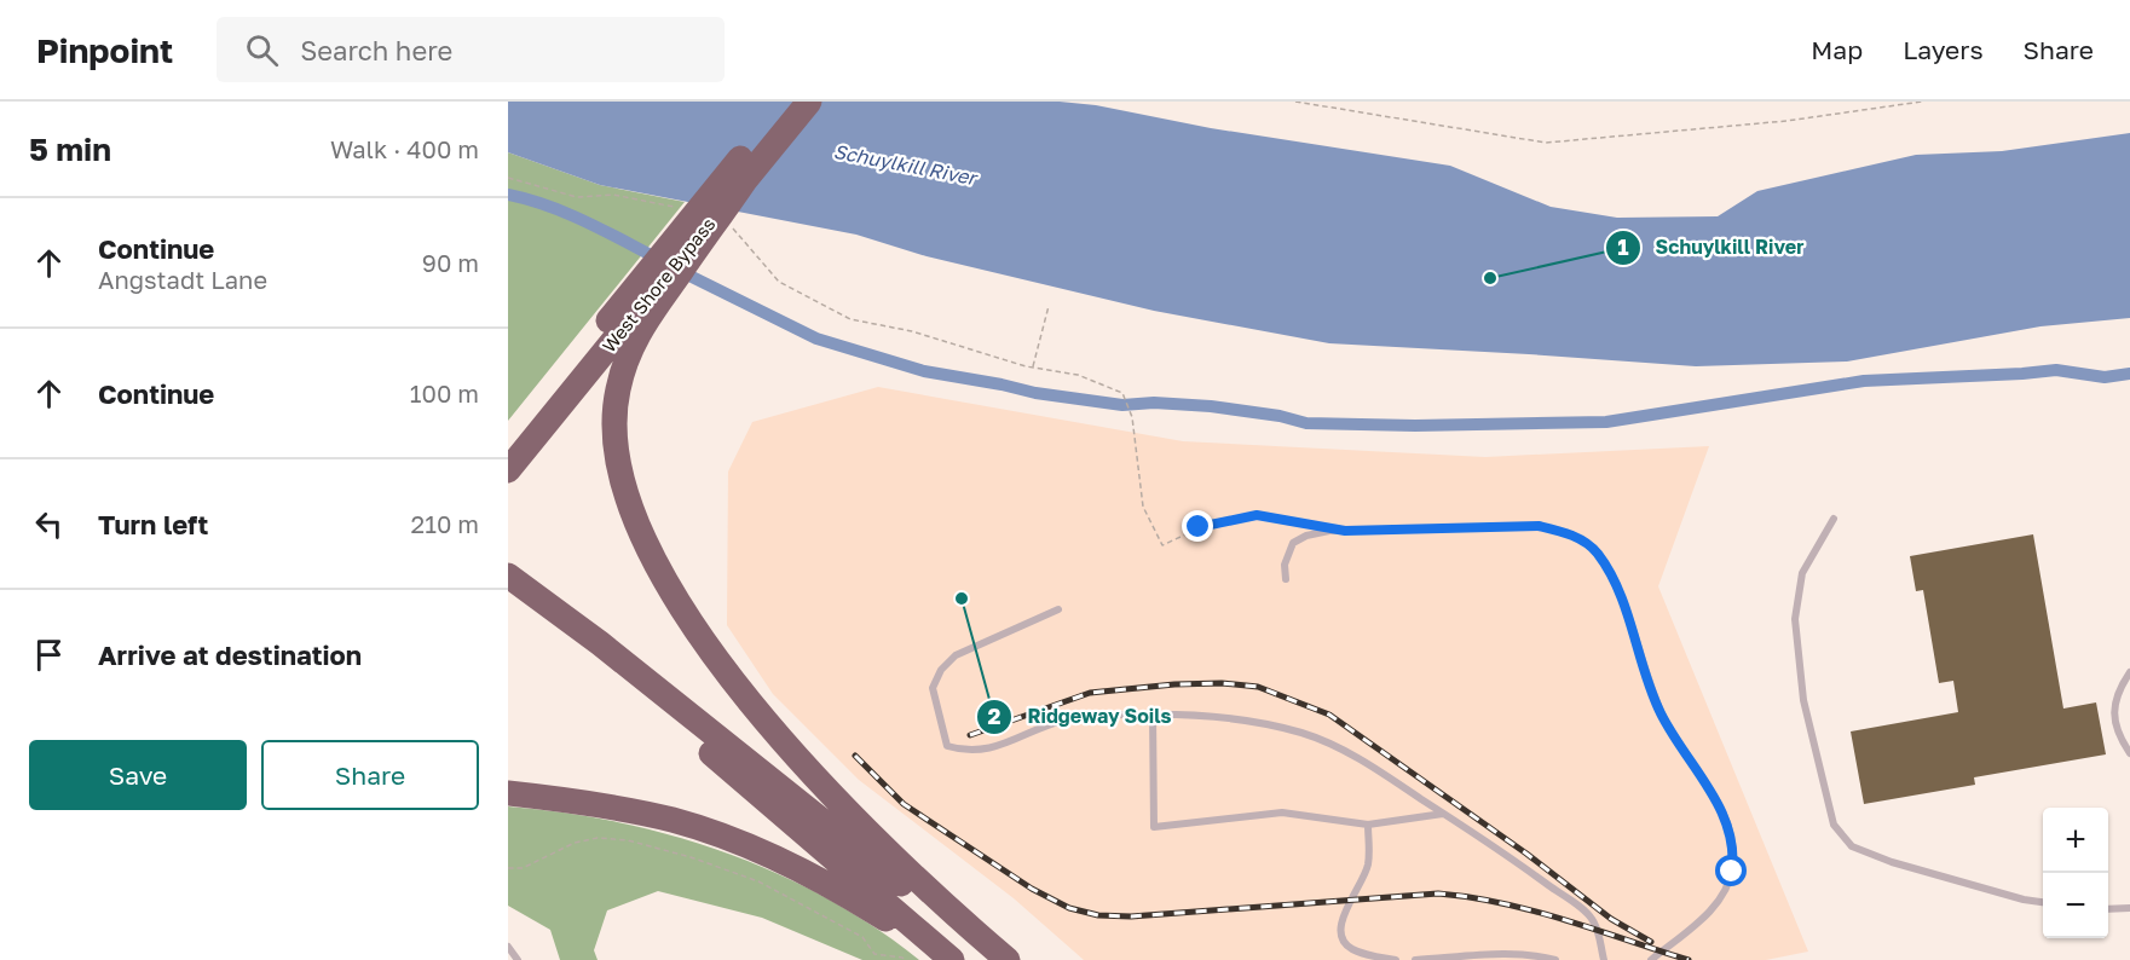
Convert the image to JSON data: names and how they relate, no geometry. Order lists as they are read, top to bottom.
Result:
{
  "streets": {
    "highway": ["West Shore Bypass"]
  },
  "water": ["Schuylkill River"],
  "places": ["Schuylkill River", "Ridgeway Soils"],
  "page": {
    "header": "Pinpoint",
    "search": "Search here",
    "nav": ["Map", "Layers", "Share"],
    "heading": ["5 min", "Walk · 400 m"],
    "list": [
      ["Continue", "Angstadt Lane", "90 m"],
      ["Continue", "100 m"],
      ["Turn left", "210 m"],
      "Arrive at destination"
    ],
    "buttons": ["Save", "Share"],
    "map_buttons": ["+", "−"]
  }
}
